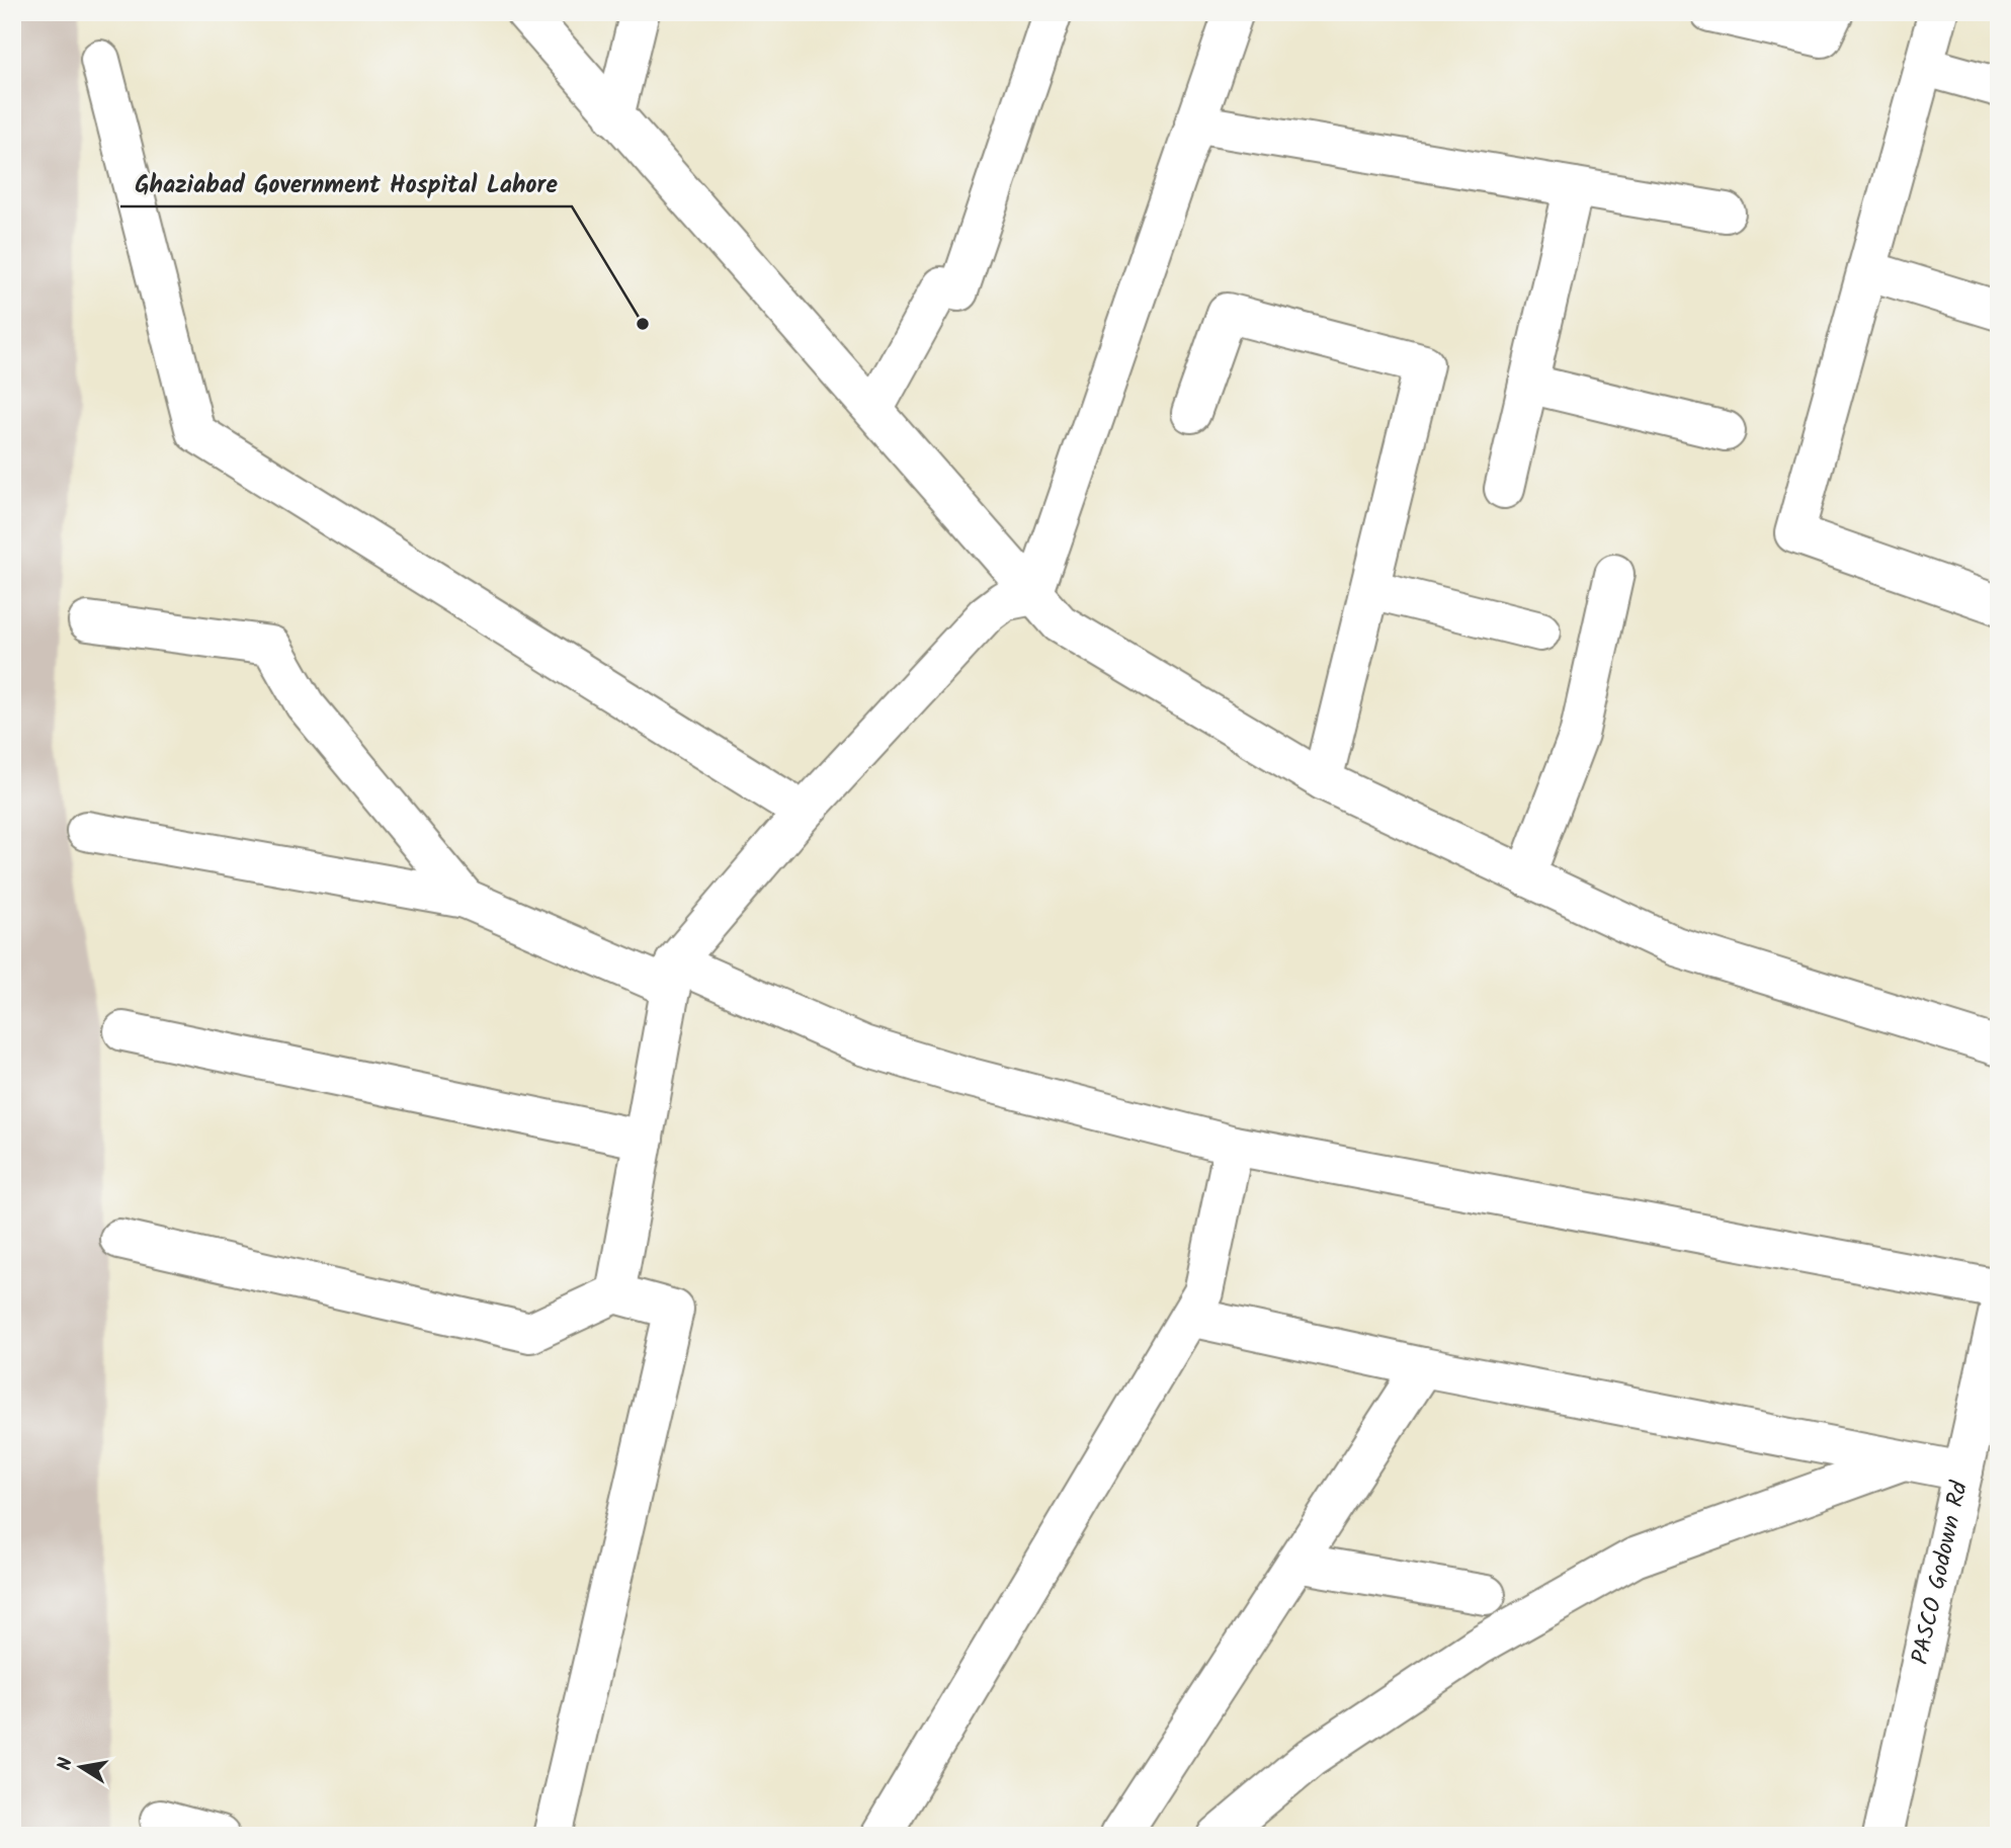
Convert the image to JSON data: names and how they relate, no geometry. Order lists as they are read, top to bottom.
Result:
{
  "streets": {
    "street": ["PASCO Godown Rd"]
  },
  "places": ["Ghaziabad Government Hospital Lahore"],
  "north": "left"
}
